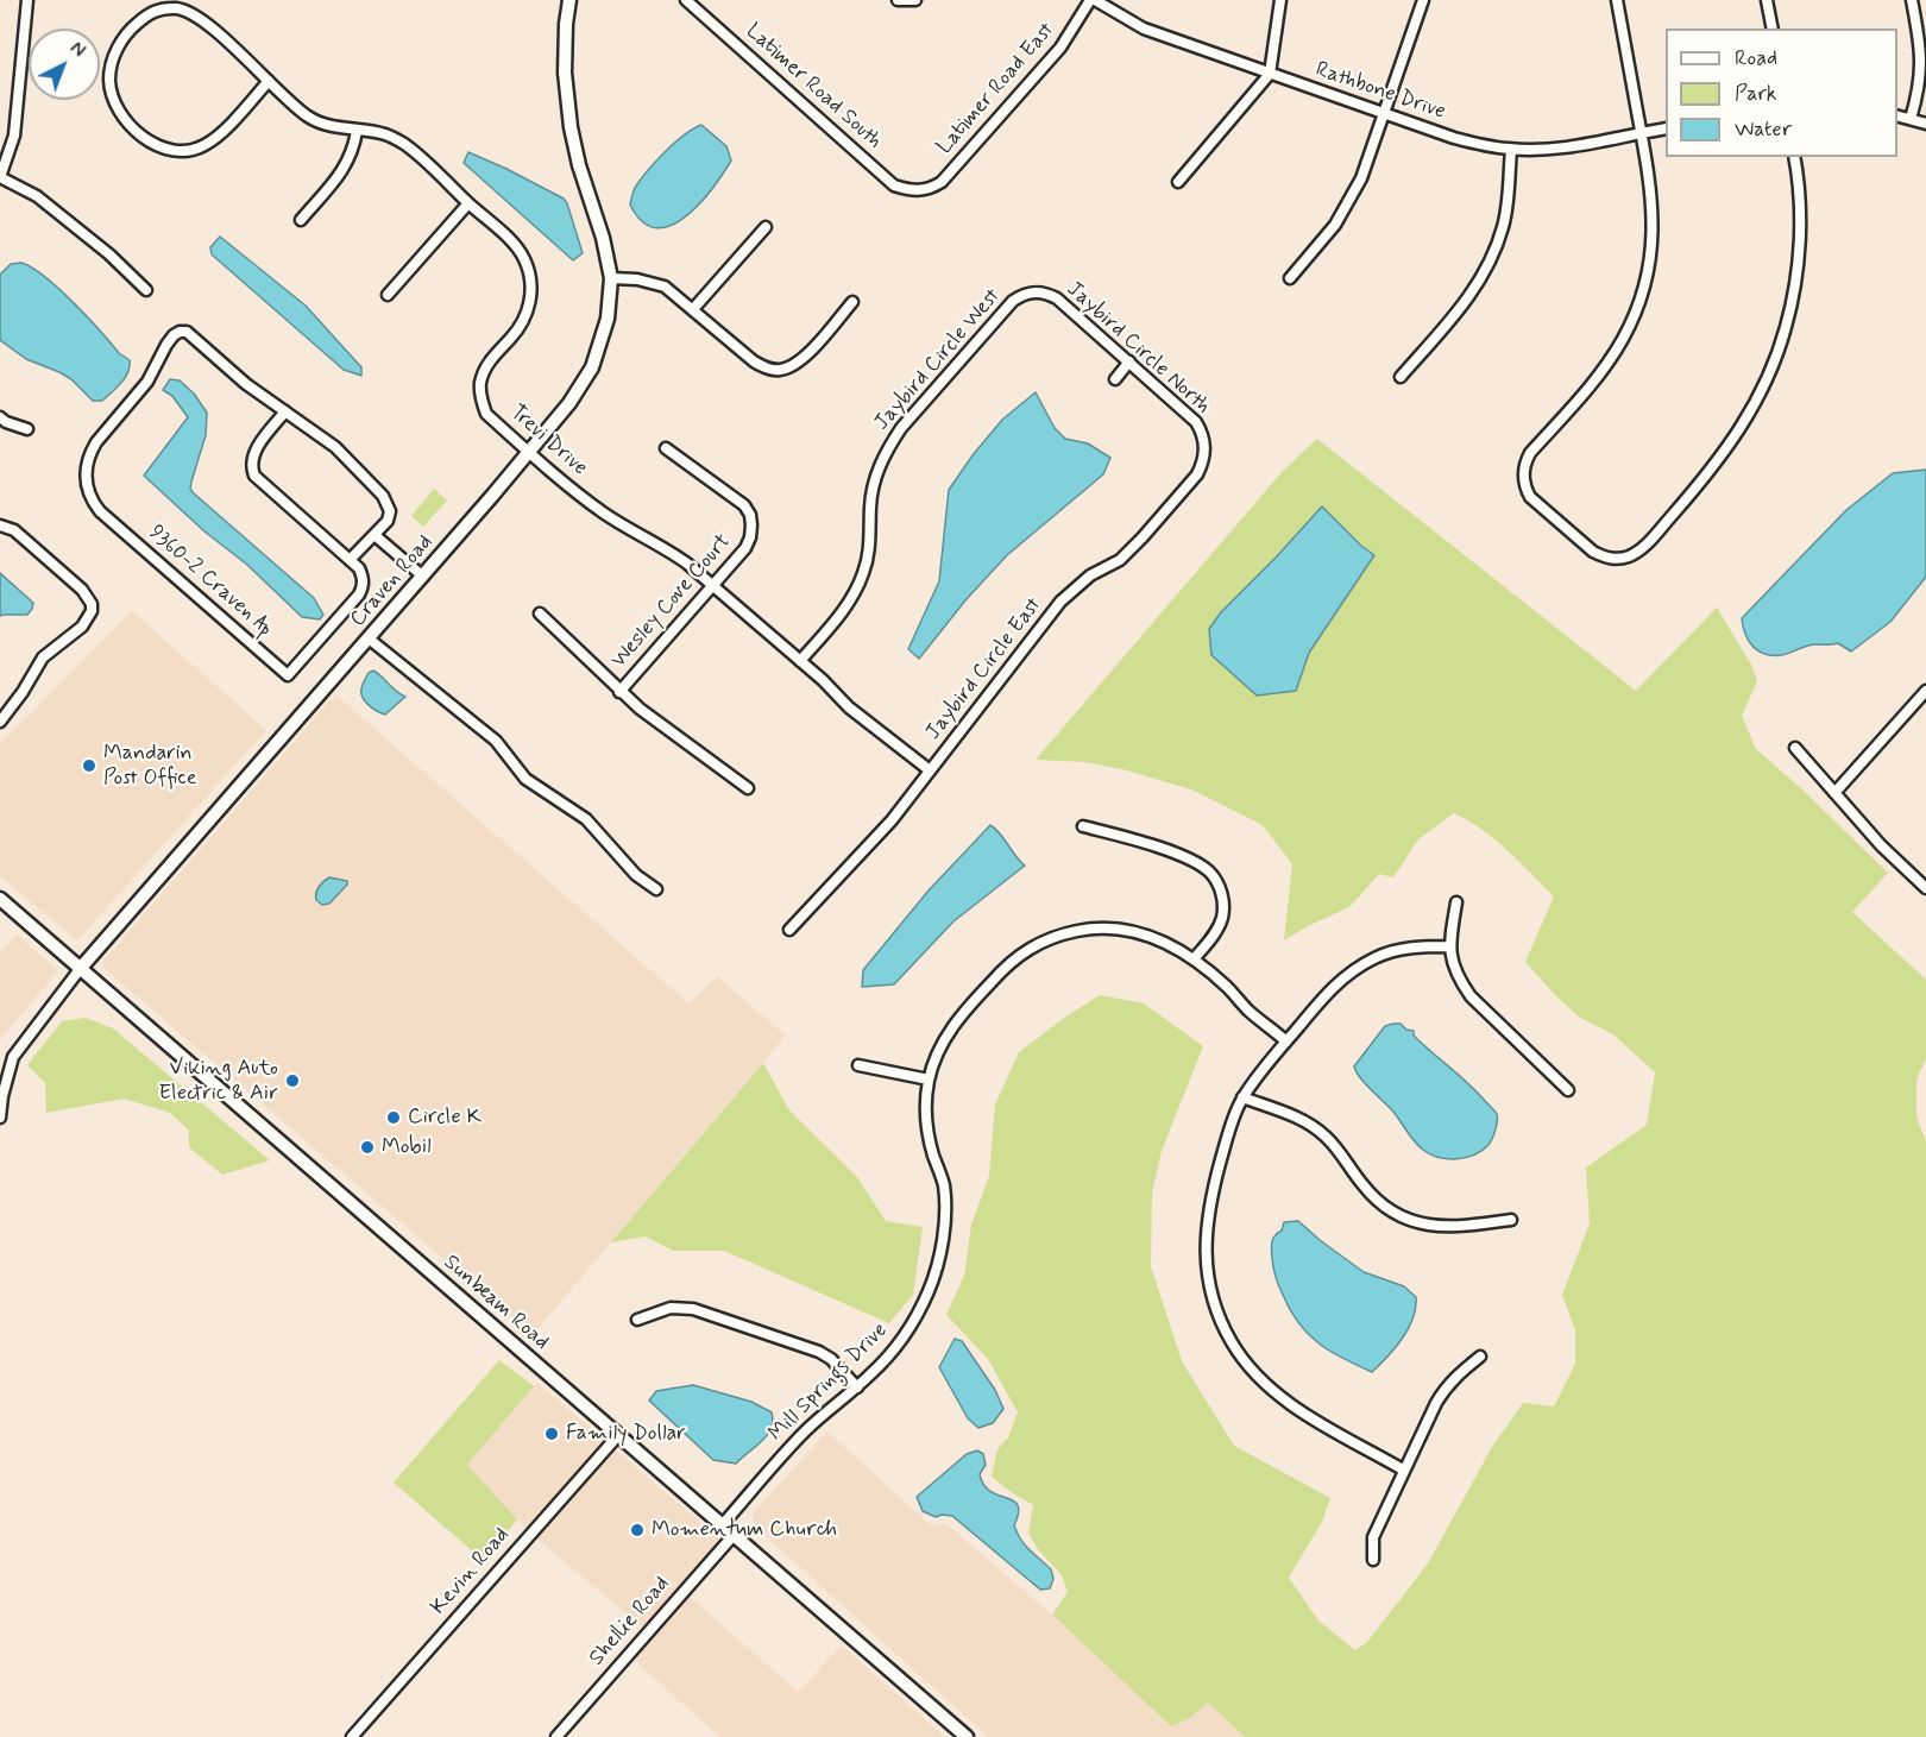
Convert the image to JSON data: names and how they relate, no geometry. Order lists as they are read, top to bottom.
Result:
{
  "streets": {
    "street": [
      "Latimer Road South",
      "Latimer Road East",
      "Rathbone Drive",
      "Jaybird Circle North",
      "Jaybird Circle West",
      "Trevi Drive",
      "9360-2 Craven Ap",
      "Craven Road",
      "Wesley Cove Court",
      "Jaybird Circle East",
      "Sunbeam Road",
      "Mill Springs Drive",
      "Kevin Road",
      "Shellie Road"
    ]
  },
  "crossings": [
    ["Latimer Road South", "Latimer Road East"],
    ["Latimer Road East", "Rathbone Drive"],
    ["Jaybird Circle North", "Jaybird Circle West"],
    ["Jaybird Circle North", "Jaybird Circle East"],
    ["Jaybird Circle West", "Trevi Drive"],
    ["Trevi Drive", "Craven Road"],
    ["Trevi Drive", "Wesley Cove Court"],
    ["Trevi Drive", "Jaybird Circle East"],
    ["Craven Road", "Sunbeam Road"],
    ["Sunbeam Road", "Mill Springs Drive"],
    ["Sunbeam Road", "Kevin Road"],
    ["Sunbeam Road", "Shellie Road"]
  ],
  "places": [
    "Mandarin Post Office",
    "Viking Auto Electric & Air",
    "Circle K",
    "Mobil",
    "Family Dollar",
    "Momentum Church"
  ],
  "legend": ["Road", "Park", "Water"],
  "north": "top right"
}
